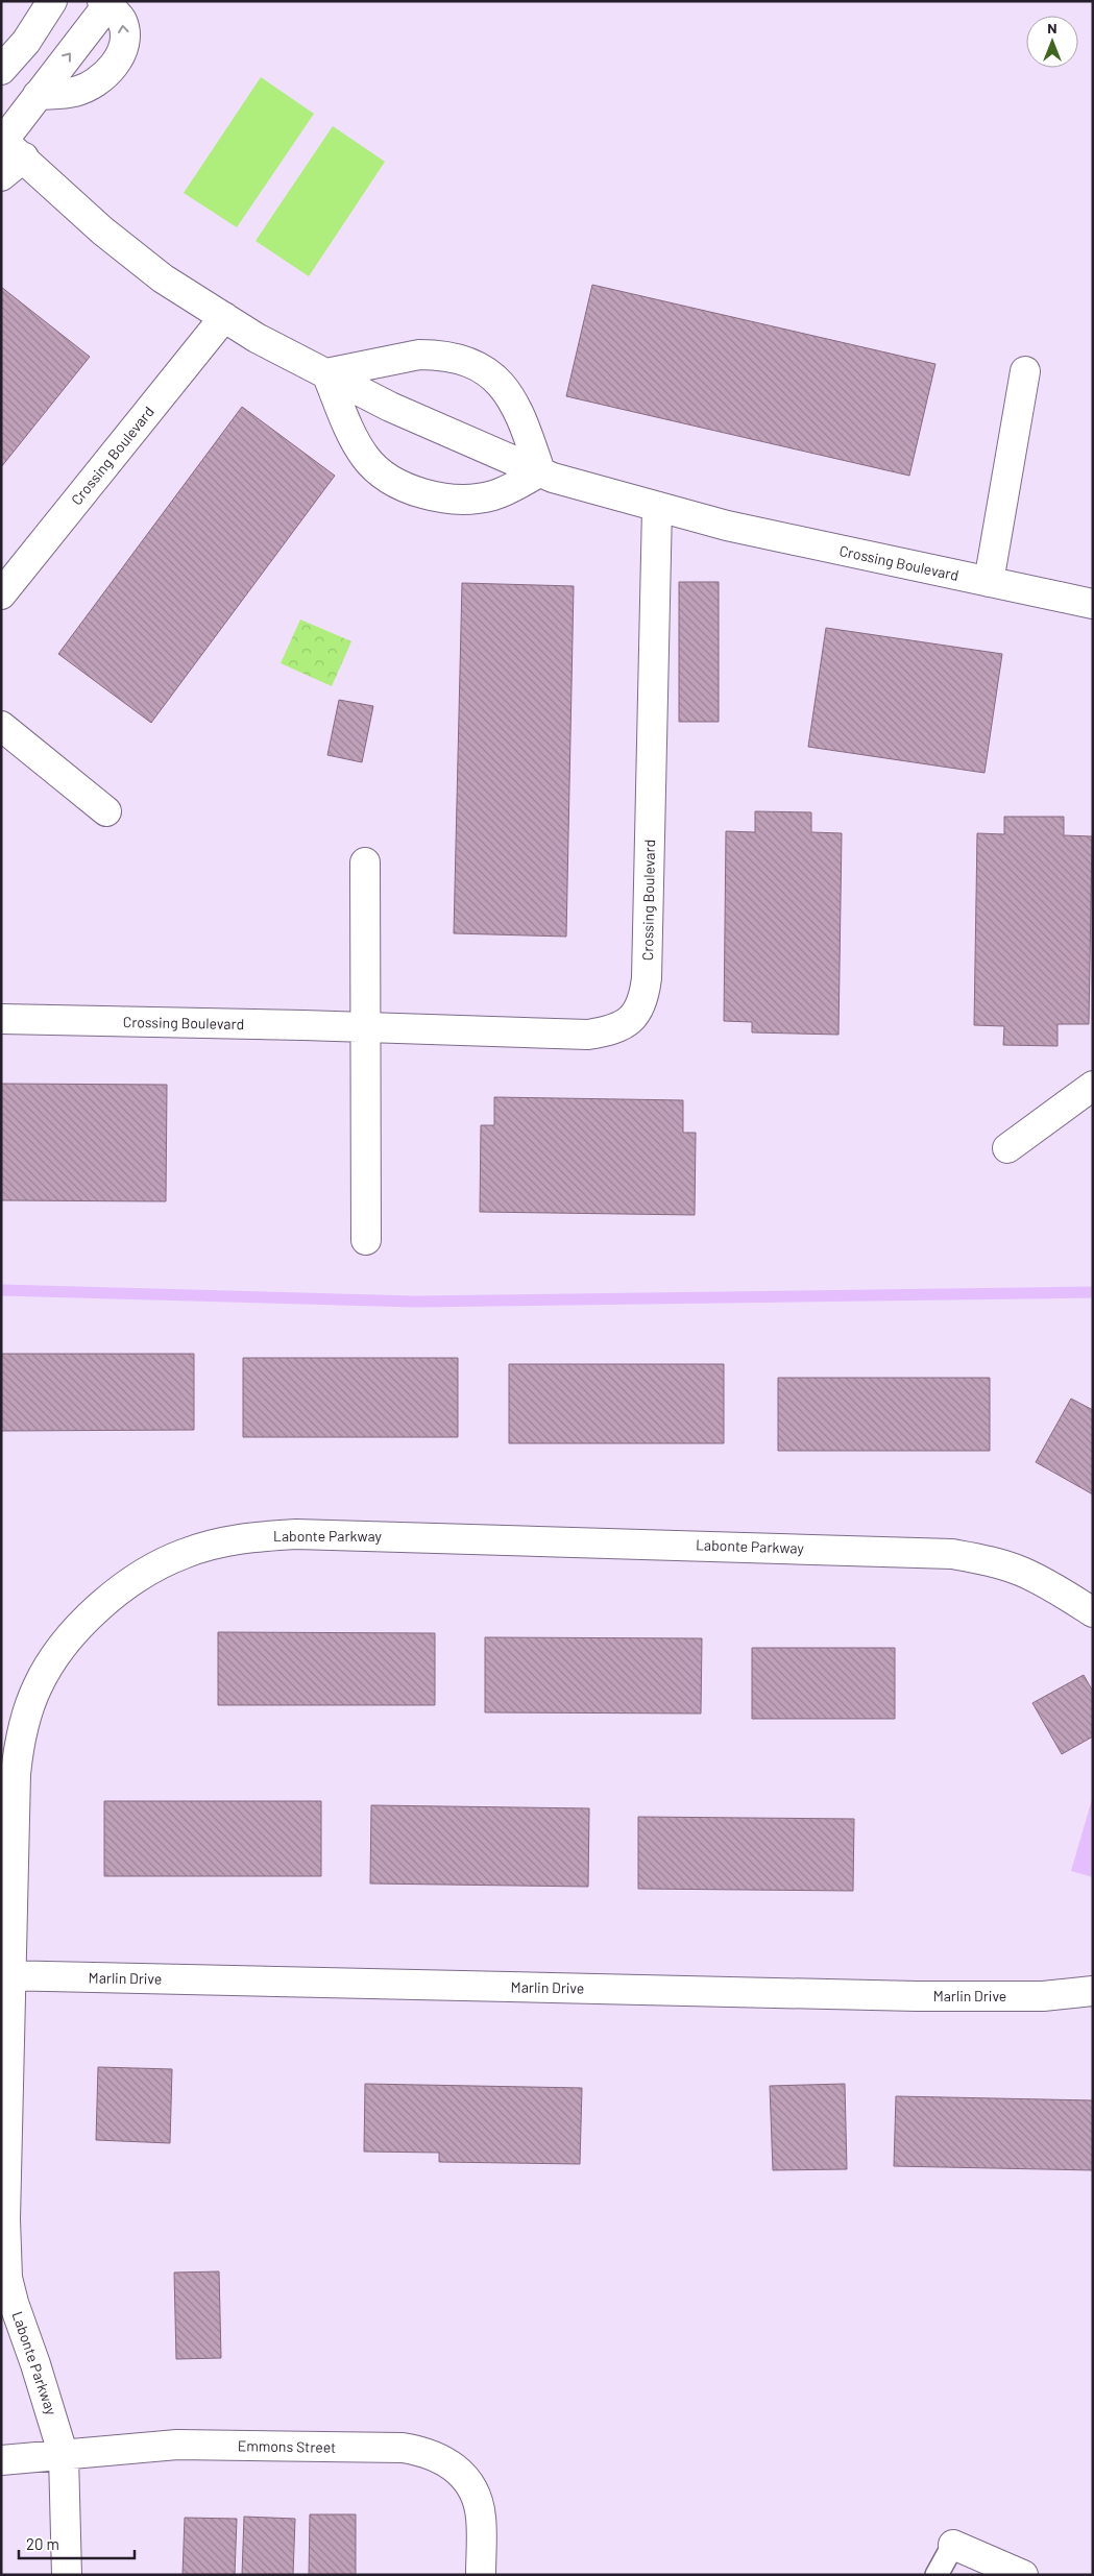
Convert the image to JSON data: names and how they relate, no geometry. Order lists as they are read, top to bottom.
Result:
{
  "streets": {
    "street": [
      "Crossing Boulevard",
      "Labonte Parkway",
      "Marlin Drive",
      "Emmons Street"
    ]
  },
  "crossings": [
    ["Labonte Parkway", "Marlin Drive"],
    ["Labonte Parkway", "Emmons Street"]
  ],
  "scale_bar": "20 m",
  "north": "top"
}
